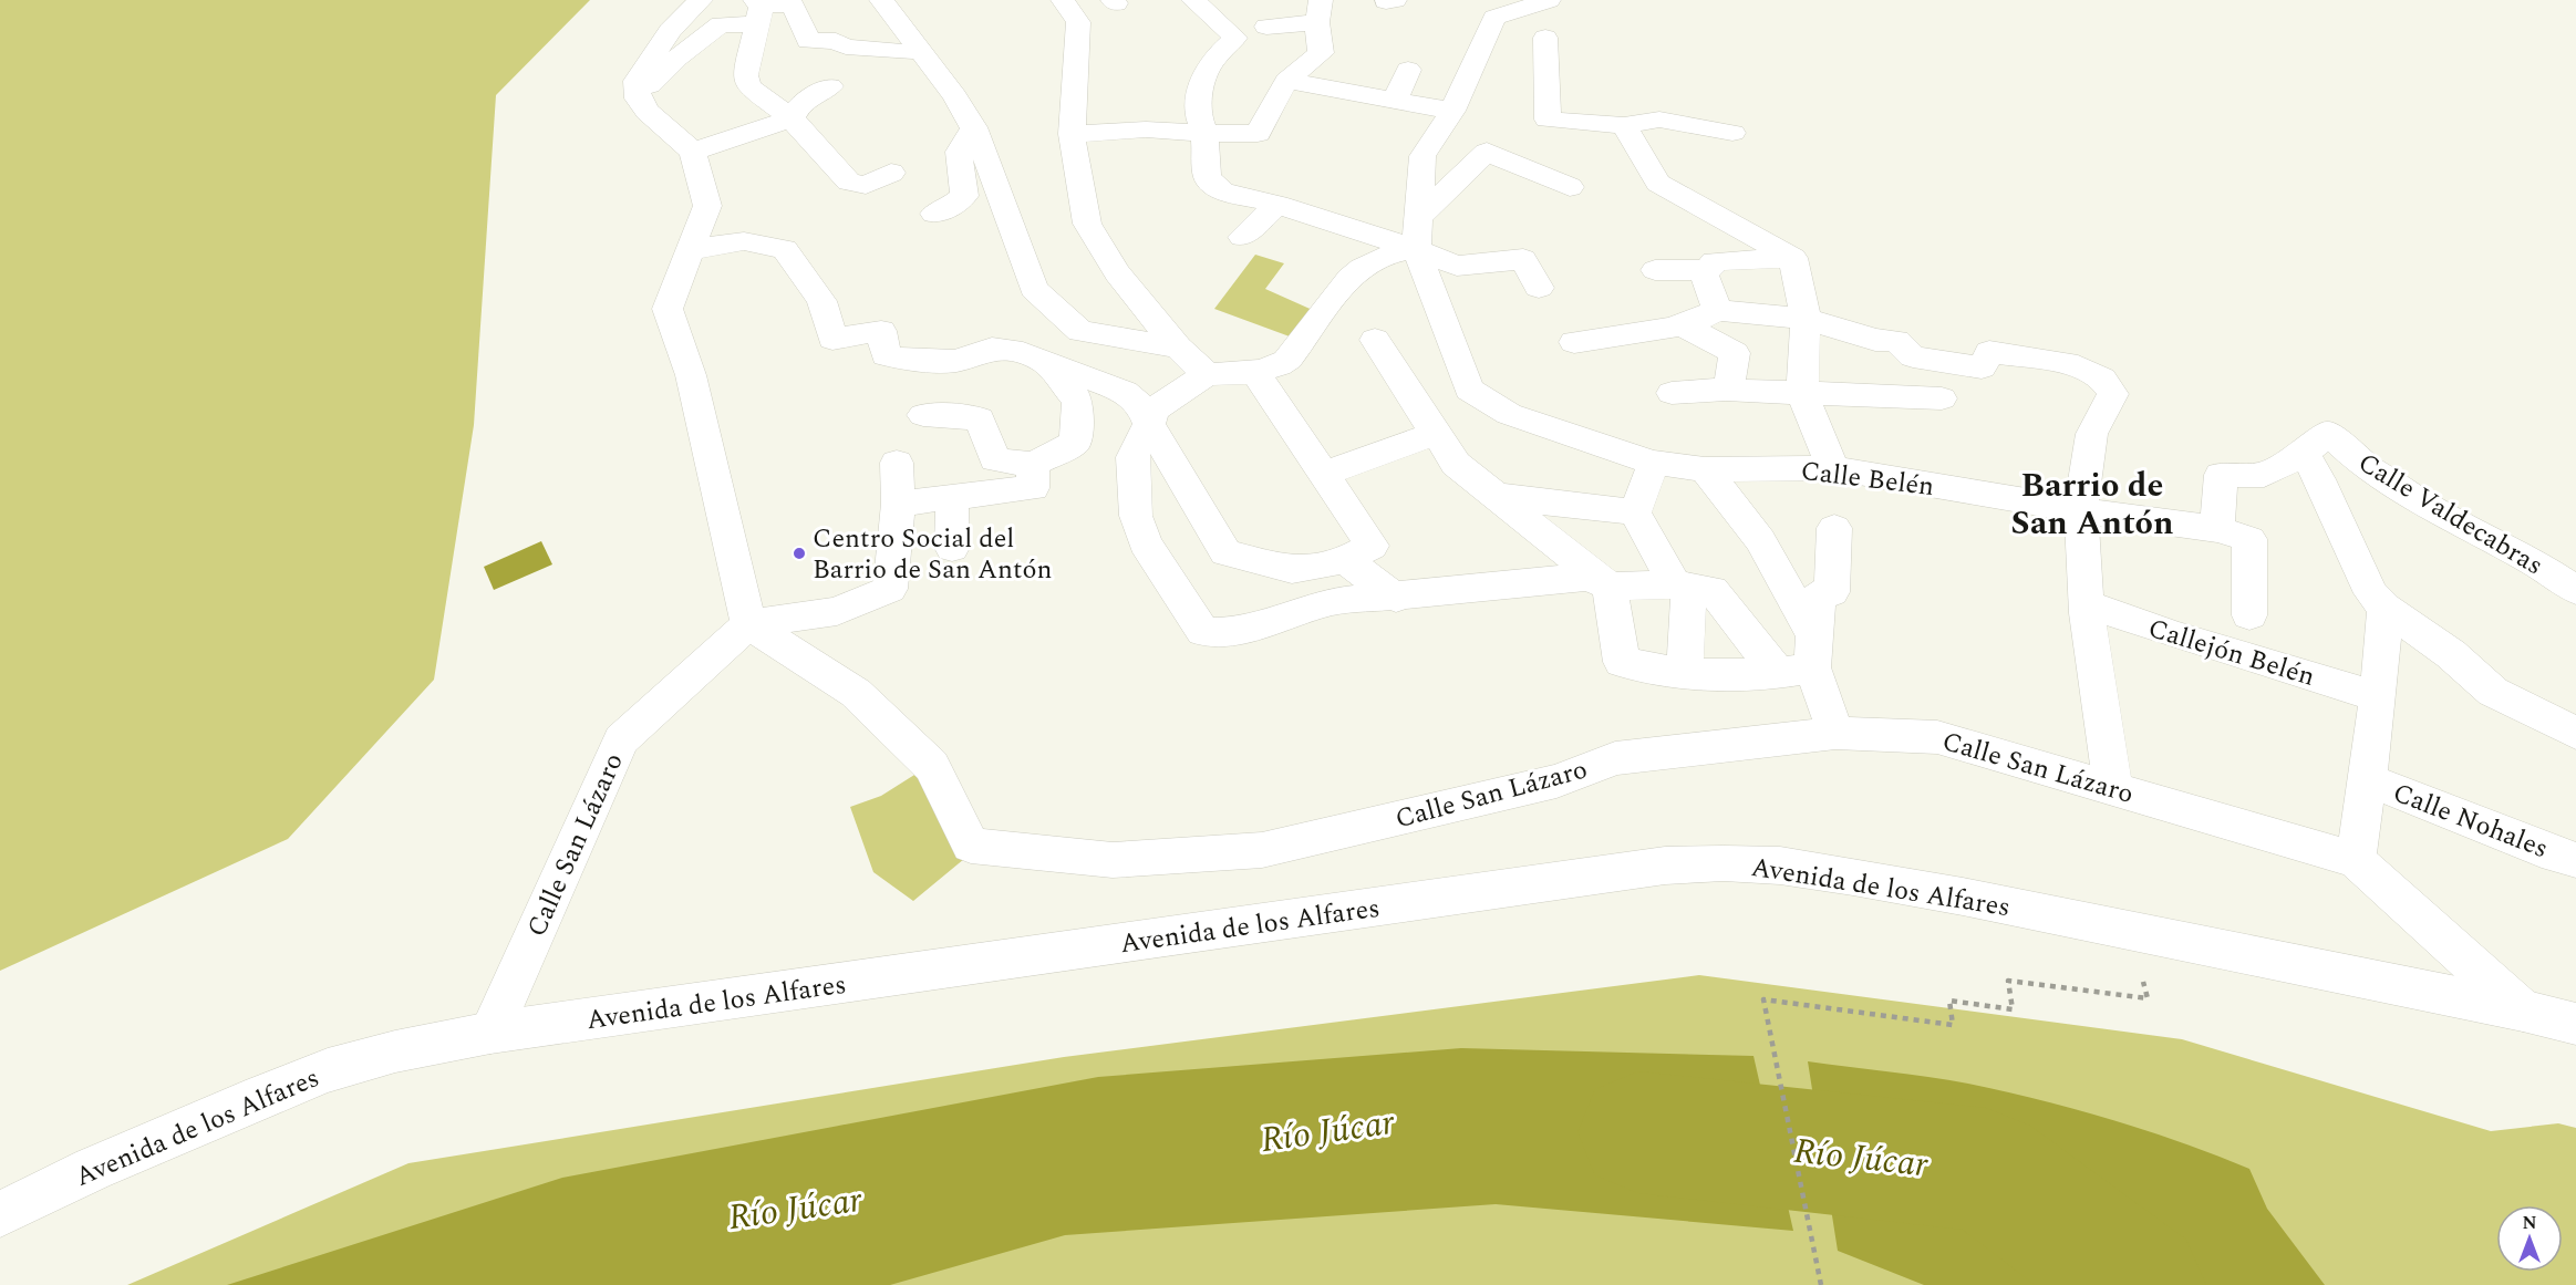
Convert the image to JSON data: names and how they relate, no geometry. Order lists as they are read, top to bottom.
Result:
{
  "streets": {
    "street": [
      "Calle Belén",
      "Calle Valdecabras",
      "Callejón Belén",
      "Calle San Lázaro",
      "Calle Nohales",
      "Avenida de los Alfares"
    ]
  },
  "crossings": [
    ["Calle Belén", "Callejón Belén"],
    ["Calle San Lázaro", "Avenida de los Alfares"]
  ],
  "districts": ["Barrio de San Antón"],
  "water": ["Río Júcar"],
  "places": ["Centro Social del Barrio de San Antón"],
  "north": "top"
}
